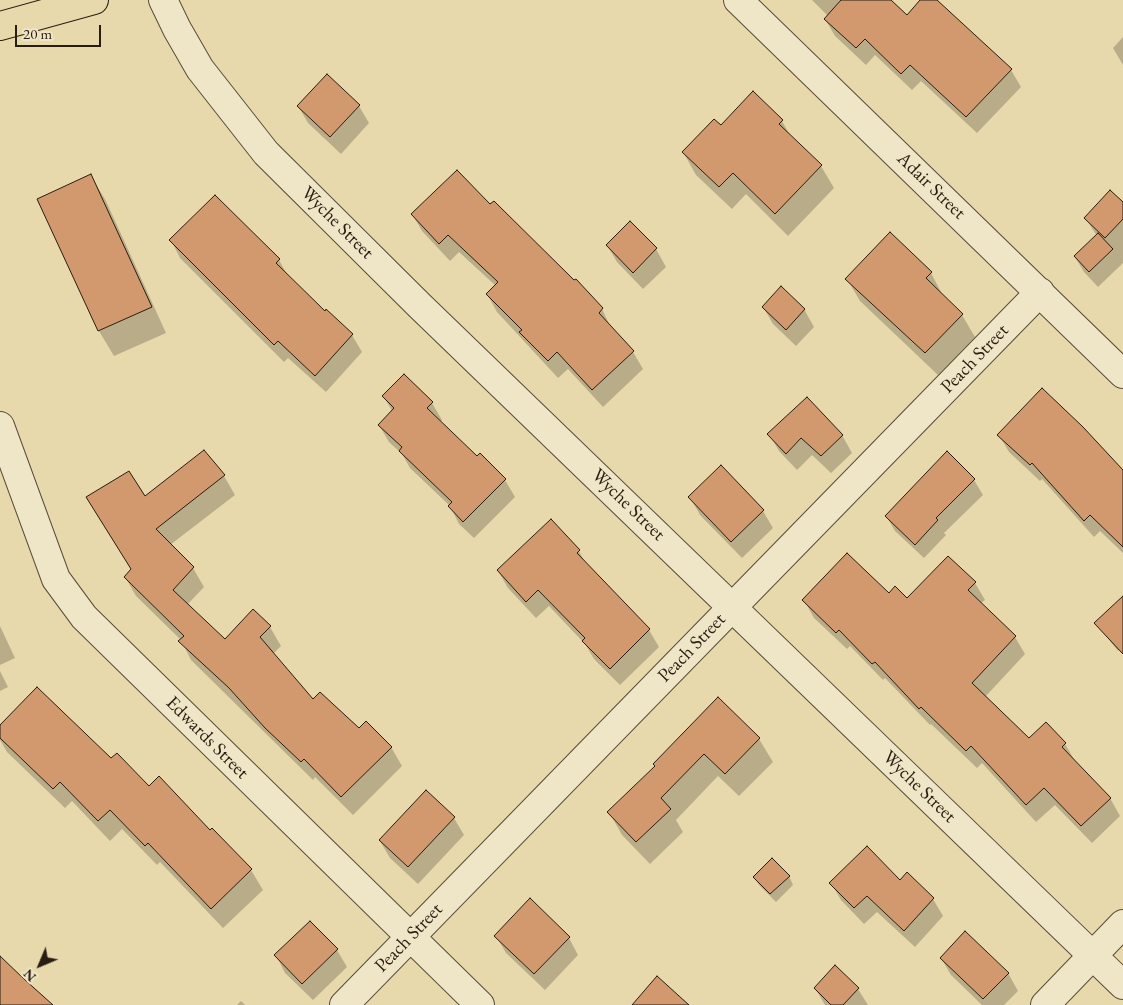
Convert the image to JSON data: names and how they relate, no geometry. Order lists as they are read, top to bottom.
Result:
{
  "streets": {
    "street": [
      "Adair Street",
      "Wyche Street",
      "Peach Street",
      "Edwards Street"
    ]
  },
  "crossings": [
    ["Adair Street", "Peach Street"],
    ["Wyche Street", "Peach Street"],
    ["Peach Street", "Edwards Street"]
  ],
  "scale_bar": "20 m",
  "north": "bottom left"
}
